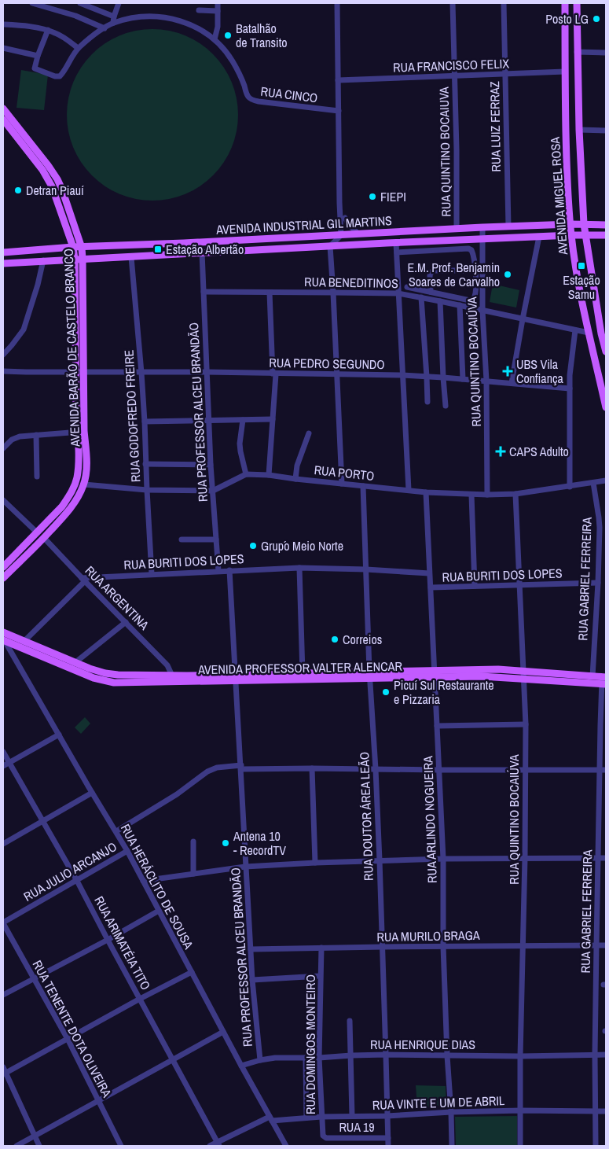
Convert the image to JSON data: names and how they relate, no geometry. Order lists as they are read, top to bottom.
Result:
{
  "streets": {
    "main road": [
      "AVENIDA MIGUEL ROSA",
      "AVENIDA INDUSTRIAL GIL MARTINS",
      "AVENIDA BARÃO DE CASTELO BRANCO",
      "AVENIDA PROFESSOR VALTER ALENCAR"
    ],
    "street": [
      "RUA FRANCISCO FELIX",
      "RUA CINCO",
      "RUA LUIZ FERRAZ",
      "RUA QUINTINO BOCAIUVA",
      "RUA BENEDITINOS",
      "RUA QUINTINO BOCAIÚVA",
      "RUA PEDRO SEGUNDO",
      "RUA PROFESSOR ALCEU BRANDÃO",
      "RUA GODOFREDO FREIRE",
      "RUA PORTO",
      "RUA BURITI DOS LOPES",
      "RUA GABRIEL FERREIRA",
      "RUA ARGENTINA",
      "RUA DOUTOR ÁREA LEÃO",
      "RUA ARLINDO NOGUEIRA",
      "RUA JULIO ARCANJO",
      "RUA HERÁCLITO DE SOUSA",
      "RUA MURILO BRAGA",
      "RUA ARIMATÉIA TITO",
      "RUA TENENTE DOTA OLIVEIRA",
      "RUA DOMINGOS MONTEIRO",
      "RUA HENRIQUE DIAS",
      "RUA VINTE E UM DE ABRIL",
      "RUA 19"
    ]
  },
  "crossings": [
    ["RUA FRANCISCO FELIX", "RUA LUIZ FERRAZ"],
    ["RUA FRANCISCO FELIX", "RUA QUINTINO BOCAIUVA"],
    ["RUA FRANCISCO FELIX", "AVENIDA MIGUEL ROSA"],
    ["RUA LUIZ FERRAZ", "AVENIDA INDUSTRIAL GIL MARTINS"],
    ["RUA QUINTINO BOCAIUVA", "AVENIDA INDUSTRIAL GIL MARTINS"],
    ["AVENIDA MIGUEL ROSA", "AVENIDA INDUSTRIAL GIL MARTINS"],
    ["AVENIDA MIGUEL ROSA", "RUA BENEDITINOS"],
    ["AVENIDA INDUSTRIAL GIL MARTINS", "AVENIDA BARÃO DE CASTELO BRANCO"],
    ["AVENIDA INDUSTRIAL GIL MARTINS", "RUA QUINTINO BOCAIÚVA"],
    ["AVENIDA INDUSTRIAL GIL MARTINS", "RUA PROFESSOR ALCEU BRANDÃO"],
    ["AVENIDA INDUSTRIAL GIL MARTINS", "RUA GODOFREDO FREIRE"],
    ["RUA BENEDITINOS", "RUA QUINTINO BOCAIÚVA"],
    ["RUA BENEDITINOS", "RUA PROFESSOR ALCEU BRANDÃO"],
    ["AVENIDA BARÃO DE CASTELO BRANCO", "RUA PEDRO SEGUNDO"],
    ["AVENIDA BARÃO DE CASTELO BRANCO", "RUA PORTO"],
    ["AVENIDA BARÃO DE CASTELO BRANCO", "RUA ARGENTINA"],
    ["RUA QUINTINO BOCAIÚVA", "RUA PEDRO SEGUNDO"],
    ["RUA QUINTINO BOCAIÚVA", "RUA PORTO"],
    ["RUA QUINTINO BOCAIÚVA", "RUA BURITI DOS LOPES"],
    ["RUA QUINTINO BOCAIÚVA", "AVENIDA PROFESSOR VALTER ALENCAR"],
    ["RUA QUINTINO BOCAIÚVA", "RUA MURILO BRAGA"],
    ["RUA QUINTINO BOCAIÚVA", "RUA HENRIQUE DIAS"],
    ["RUA QUINTINO BOCAIÚVA", "RUA VINTE E UM DE ABRIL"],
    ["RUA PEDRO SEGUNDO", "RUA PROFESSOR ALCEU BRANDÃO"],
    ["RUA PEDRO SEGUNDO", "RUA GODOFREDO FREIRE"],
    ["RUA PROFESSOR ALCEU BRANDÃO", "RUA PORTO"],
    ["RUA PROFESSOR ALCEU BRANDÃO", "RUA BURITI DOS LOPES"],
    ["RUA PROFESSOR ALCEU BRANDÃO", "AVENIDA PROFESSOR VALTER ALENCAR"],
    ["RUA PROFESSOR ALCEU BRANDÃO", "RUA MURILO BRAGA"],
    ["RUA PROFESSOR ALCEU BRANDÃO", "RUA HENRIQUE DIAS"],
    ["RUA GODOFREDO FREIRE", "RUA PORTO"],
    ["RUA GODOFREDO FREIRE", "RUA BURITI DOS LOPES"],
    ["RUA PORTO", "RUA GABRIEL FERREIRA"],
    ["RUA PORTO", "RUA DOUTOR ÁREA LEÃO"],
    ["RUA PORTO", "RUA ARLINDO NOGUEIRA"],
    ["RUA BURITI DOS LOPES", "RUA GABRIEL FERREIRA"],
    ["RUA BURITI DOS LOPES", "RUA ARGENTINA"],
    ["RUA BURITI DOS LOPES", "RUA DOUTOR ÁREA LEÃO"],
    ["RUA BURITI DOS LOPES", "RUA ARLINDO NOGUEIRA"],
    ["RUA GABRIEL FERREIRA", "AVENIDA PROFESSOR VALTER ALENCAR"],
    ["RUA GABRIEL FERREIRA", "RUA MURILO BRAGA"],
    ["RUA GABRIEL FERREIRA", "RUA HENRIQUE DIAS"],
    ["RUA GABRIEL FERREIRA", "RUA VINTE E UM DE ABRIL"],
    ["RUA ARGENTINA", "AVENIDA PROFESSOR VALTER ALENCAR"],
    ["AVENIDA PROFESSOR VALTER ALENCAR", "RUA DOUTOR ÁREA LEÃO"],
    ["AVENIDA PROFESSOR VALTER ALENCAR", "RUA ARLINDO NOGUEIRA"],
    ["AVENIDA PROFESSOR VALTER ALENCAR", "RUA HERÁCLITO DE SOUSA"],
    ["RUA DOUTOR ÁREA LEÃO", "RUA MURILO BRAGA"],
    ["RUA DOUTOR ÁREA LEÃO", "RUA HENRIQUE DIAS"],
    ["RUA DOUTOR ÁREA LEÃO", "RUA VINTE E UM DE ABRIL"],
    ["RUA DOUTOR ÁREA LEÃO", "RUA 19"],
    ["RUA ARLINDO NOGUEIRA", "RUA MURILO BRAGA"],
    ["RUA ARLINDO NOGUEIRA", "RUA HENRIQUE DIAS"],
    ["RUA ARLINDO NOGUEIRA", "RUA VINTE E UM DE ABRIL"],
    ["RUA JULIO ARCANJO", "RUA HERÁCLITO DE SOUSA"],
    ["RUA JULIO ARCANJO", "RUA ARIMATÉIA TITO"],
    ["RUA JULIO ARCANJO", "RUA TENENTE DOTA OLIVEIRA"],
    ["RUA HERÁCLITO DE SOUSA", "RUA HENRIQUE DIAS"],
    ["RUA HERÁCLITO DE SOUSA", "RUA VINTE E UM DE ABRIL"],
    ["RUA MURILO BRAGA", "RUA DOMINGOS MONTEIRO"],
    ["RUA ARIMATÉIA TITO", "RUA VINTE E UM DE ABRIL"],
    ["RUA DOMINGOS MONTEIRO", "RUA HENRIQUE DIAS"],
    ["RUA DOMINGOS MONTEIRO", "RUA VINTE E UM DE ABRIL"],
    ["RUA DOMINGOS MONTEIRO", "RUA 19"]
  ],
  "places": {
    "other": [
      "Posto LG",
      "Batalhão de Transito",
      "Detran Piauí",
      "FIEPI",
      "E.M. Prof. Benjamin Soares de Carvalho",
      "Gruṕo Meio Norte",
      "Correios",
      "Picuí Sul Restaurante e Pizzaria",
      "Antena 10 - RecordTV"
    ],
    "transit": ["Estação Albertão", "Estação Samu"],
    "health": ["UBS Vila Confiança", "CAPS Adulto"]
  }
}
